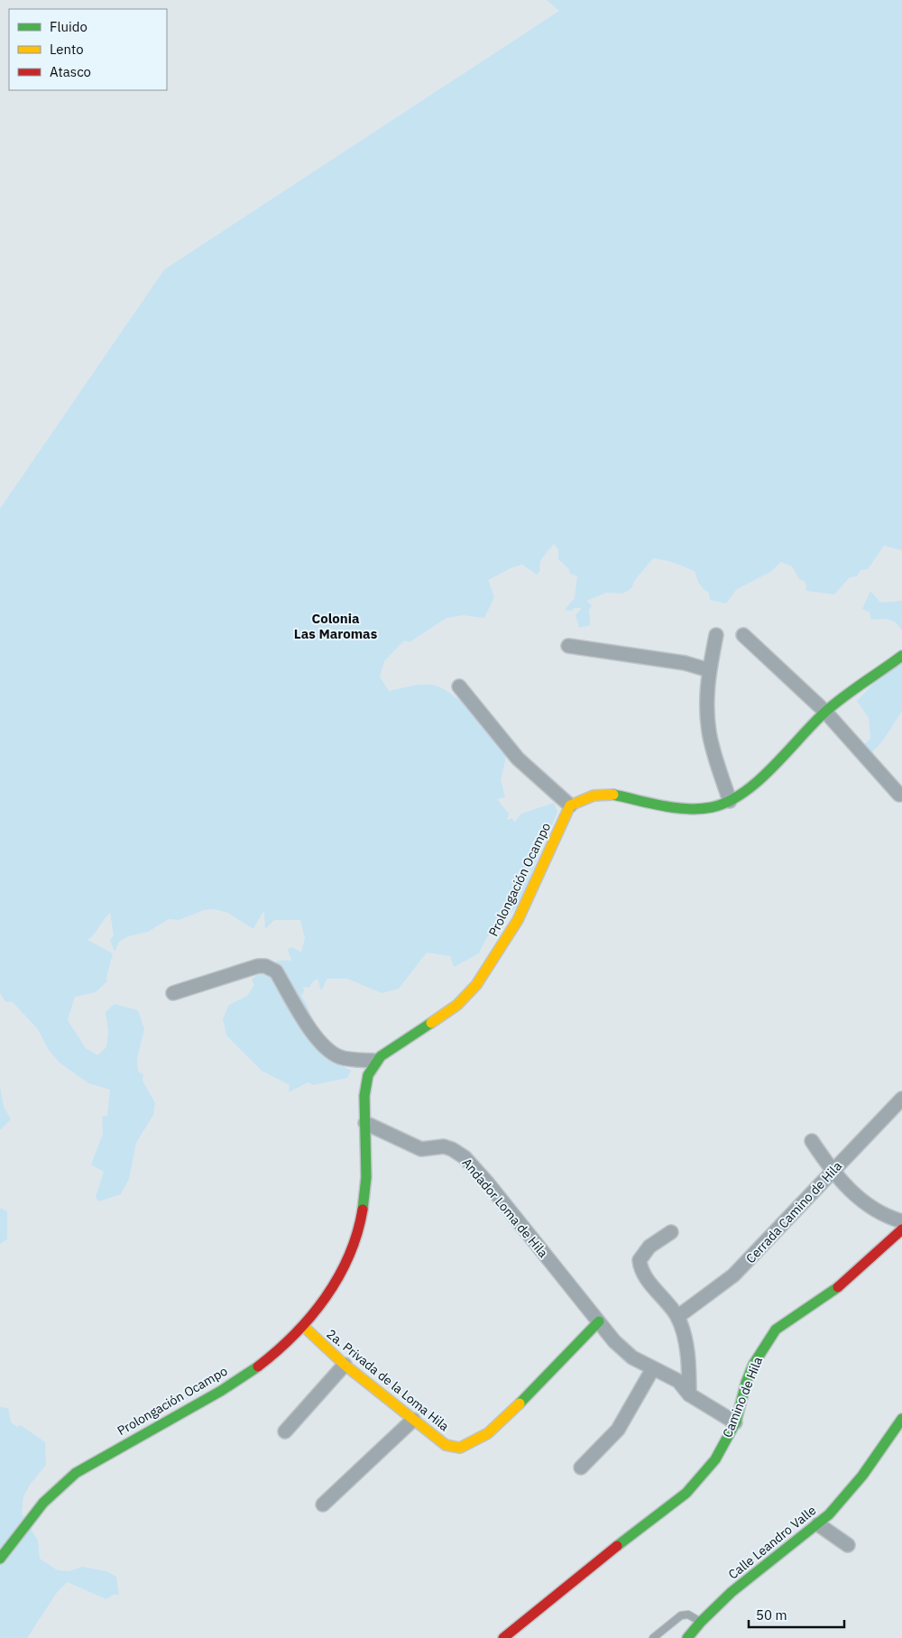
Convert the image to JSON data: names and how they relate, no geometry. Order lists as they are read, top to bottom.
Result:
{
  "streets": {
    "street": [
      "Prolongación Ocampo",
      "Andador Loma de Hila",
      "Cerrada Camino de Hila",
      "2a. Privada de la Loma Hila",
      "Camino de Hila",
      "Calle Leandro Valle"
    ]
  },
  "crossings": [
    ["Prolongación Ocampo", "Andador Loma de Hila"],
    ["Prolongación Ocampo", "2a. Privada de la Loma Hila"],
    ["Andador Loma de Hila", "2a. Privada de la Loma Hila"],
    ["Andador Loma de Hila", "Camino de Hila"]
  ],
  "districts": ["Colonia Las Maromas"],
  "legend": ["Fluido", "Lento", "Atasco"],
  "scale_bar": "50 m"
}
